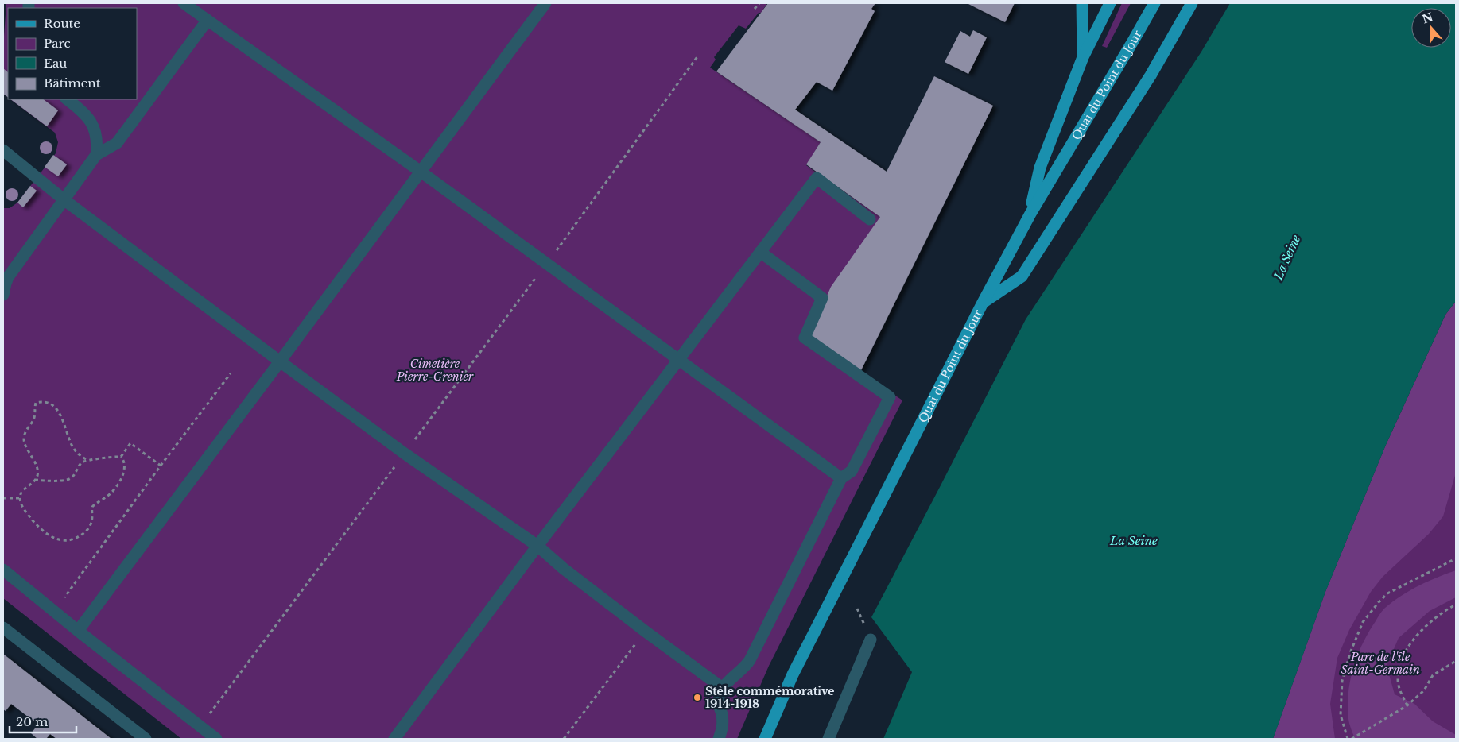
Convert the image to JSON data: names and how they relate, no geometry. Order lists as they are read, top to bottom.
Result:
{
  "streets": {
    "main road": ["Quai du Point du Jour"]
  },
  "water": ["La Seine"],
  "parks": ["Cimetière Pierre-Grenier", "Parc de l'île Saint-Germain"],
  "places": ["Stèle commémorative 1914-1918"],
  "legend": [
    "Route",
    "Parc",
    "Eau",
    "Bâtiment"
  ],
  "scale_bar": "20 m",
  "north": "top"
}
